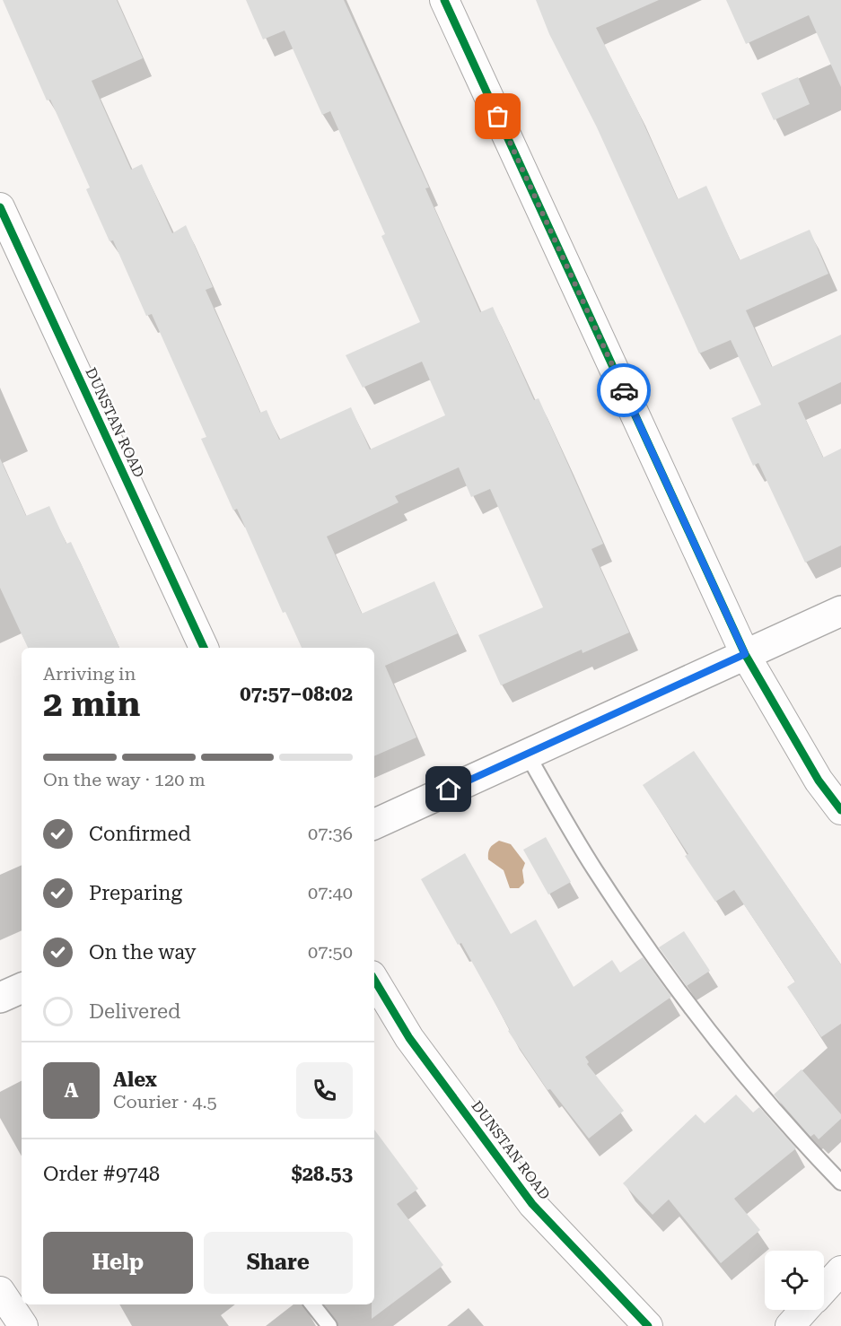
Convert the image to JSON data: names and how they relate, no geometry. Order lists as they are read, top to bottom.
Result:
{
  "streets": {
    "street": ["DUNSTAN ROAD"]
  },
  "page": {
    "heading": ["2 min", "Arriving in", "07:57–08:02"],
    "panel": [
      "Alex",
      "Courier · 4.5",
      "Order #9748",
      "$28.53"
    ],
    "bar": "On the way · 120 m",
    "list": [
      ["Confirmed", "07:36"],
      ["Preparing", "07:40"],
      ["On the way", "07:50"],
      "Delivered"
    ],
    "round": "A",
    "buttons": ["Help", "Share"]
  }
}
